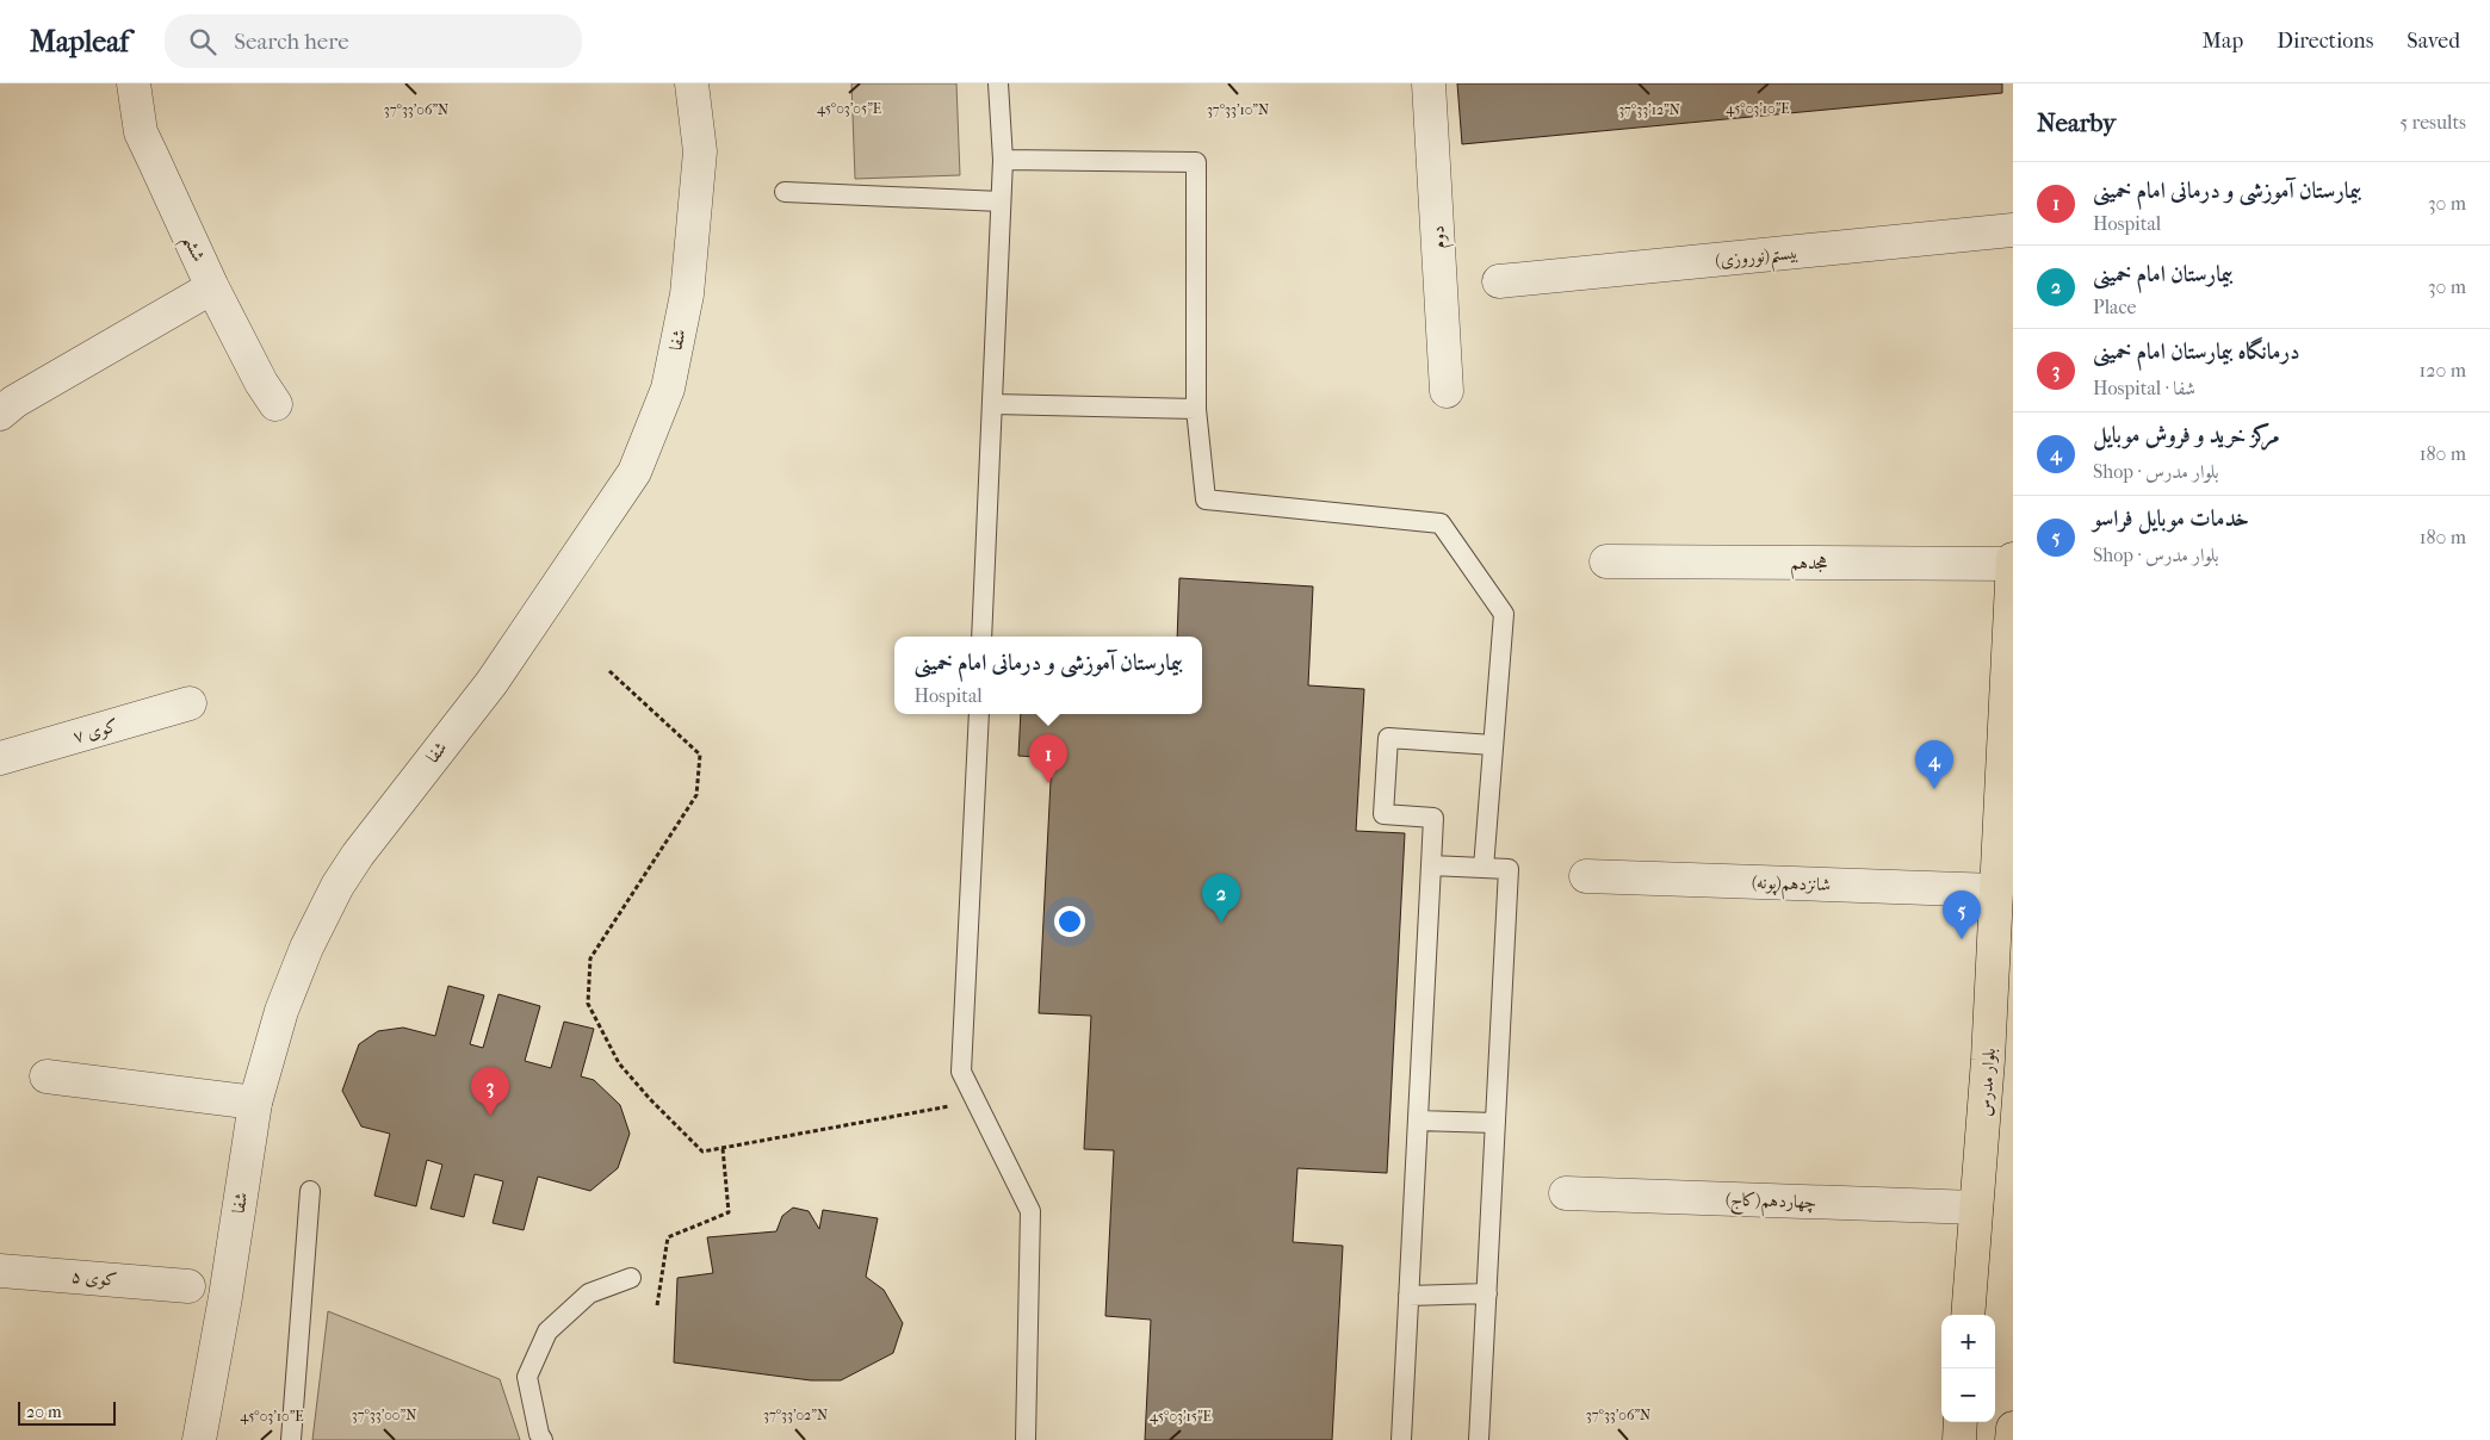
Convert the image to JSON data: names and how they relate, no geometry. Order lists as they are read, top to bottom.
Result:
{
  "streets": {
    "main road": ["بلوار مدرس"],
    "street": [
      "دوم",
      "ششم",
      "بیستم(نوروزی)",
      "شفا",
      "هجدهم",
      "کوی ۷",
      "شانزدهم(پونه)",
      "چهاردهم(کاج)",
      "کوی ۵"
    ]
  },
  "crossings": [
    ["هجدهم", "بلوار مدرس"],
    ["شانزدهم(پونه)", "بلوار مدرس"],
    ["بلوار مدرس", "چهاردهم(کاج)"]
  ],
  "scale_bar": "20 m",
  "page": {
    "header": "Mapleaf",
    "search": "Search here",
    "nav": ["Map", "Directions", "Saved"],
    "heading": ["Nearby", "5 results"],
    "list": [
      {
        "mark": "1",
        "name": "بیمارستان آموزشی و درمانی امام خمینی",
        "note": "Hospital",
        "value": "30 m"
      },
      {
        "mark": "2",
        "name": "بیمارستان امام خمینی",
        "note": "Place",
        "value": "30 m"
      },
      {
        "mark": "3",
        "name": "درمانگاه بیمارستان امام خمینی",
        "note": "Hospital · شفا",
        "value": "120 m"
      },
      {
        "mark": "4",
        "name": "مرکز خرید و فروش موبایل",
        "note": "Shop · بلوار مدرس",
        "value": "180 m"
      },
      {
        "mark": "5",
        "name": "خدمات موبایل فراسو",
        "note": "Shop · بلوار مدرس",
        "value": "180 m"
      }
    ],
    "popup": ["بیمارستان آموزشی و درمانی امام خمینی", "Hospital"],
    "pins": [
      "1",
      "4",
      "2",
      "5",
      "3"
    ],
    "map_buttons": ["+", "−"],
    "scale": "20 m"
  },
  "coordinates": [
    "45°03'05\"E",
    "45°03'10\"E",
    "37°33'06\"N",
    "37°33'10\"N",
    "37°33'12\"N",
    "37°33'00\"N",
    "37°33'02\"N",
    "45°03'15\"E"
  ]
}
